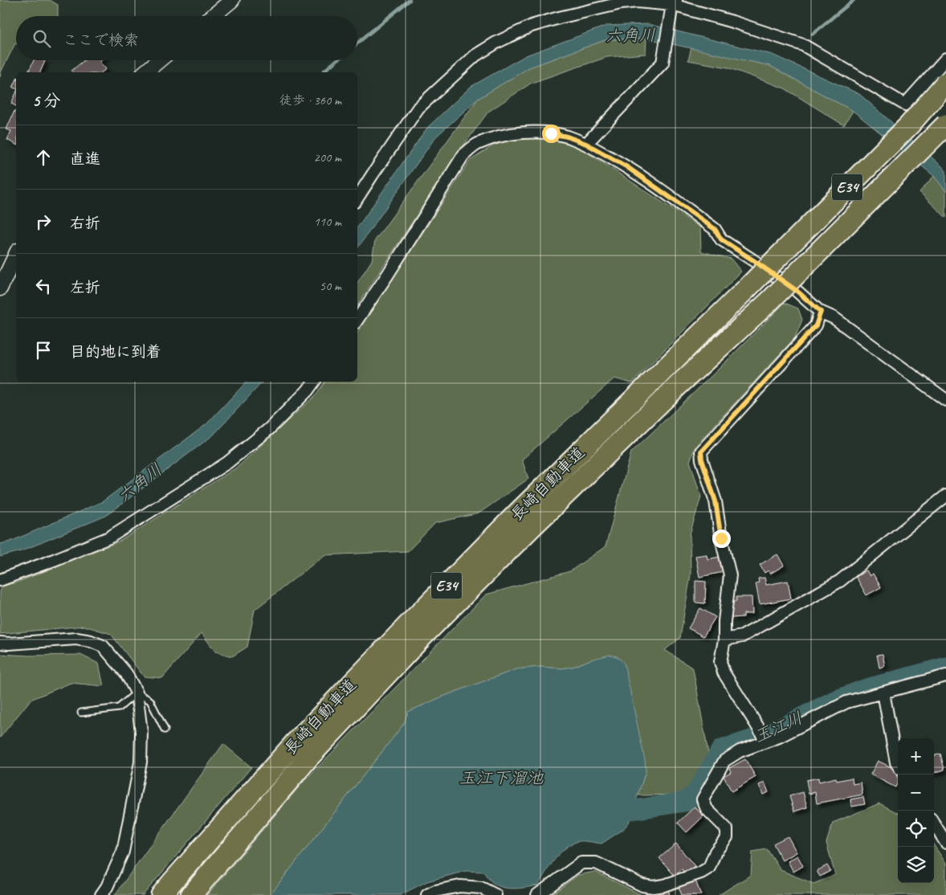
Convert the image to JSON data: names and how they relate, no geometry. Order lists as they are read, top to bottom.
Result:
{
  "streets": {
    "highway": ["E34", "長崎自動車道"]
  },
  "water": ["六角川", "玉江川", "玉江下溜池"],
  "page": {
    "search": "ここで検索",
    "heading": ["5 分", "徒歩 · 360 m"],
    "list": [
      ["直進", "200 m"],
      ["右折", "110 m"],
      ["左折", "50 m"],
      "目的地に到着"
    ],
    "map_buttons": ["+", "−"]
  }
}
